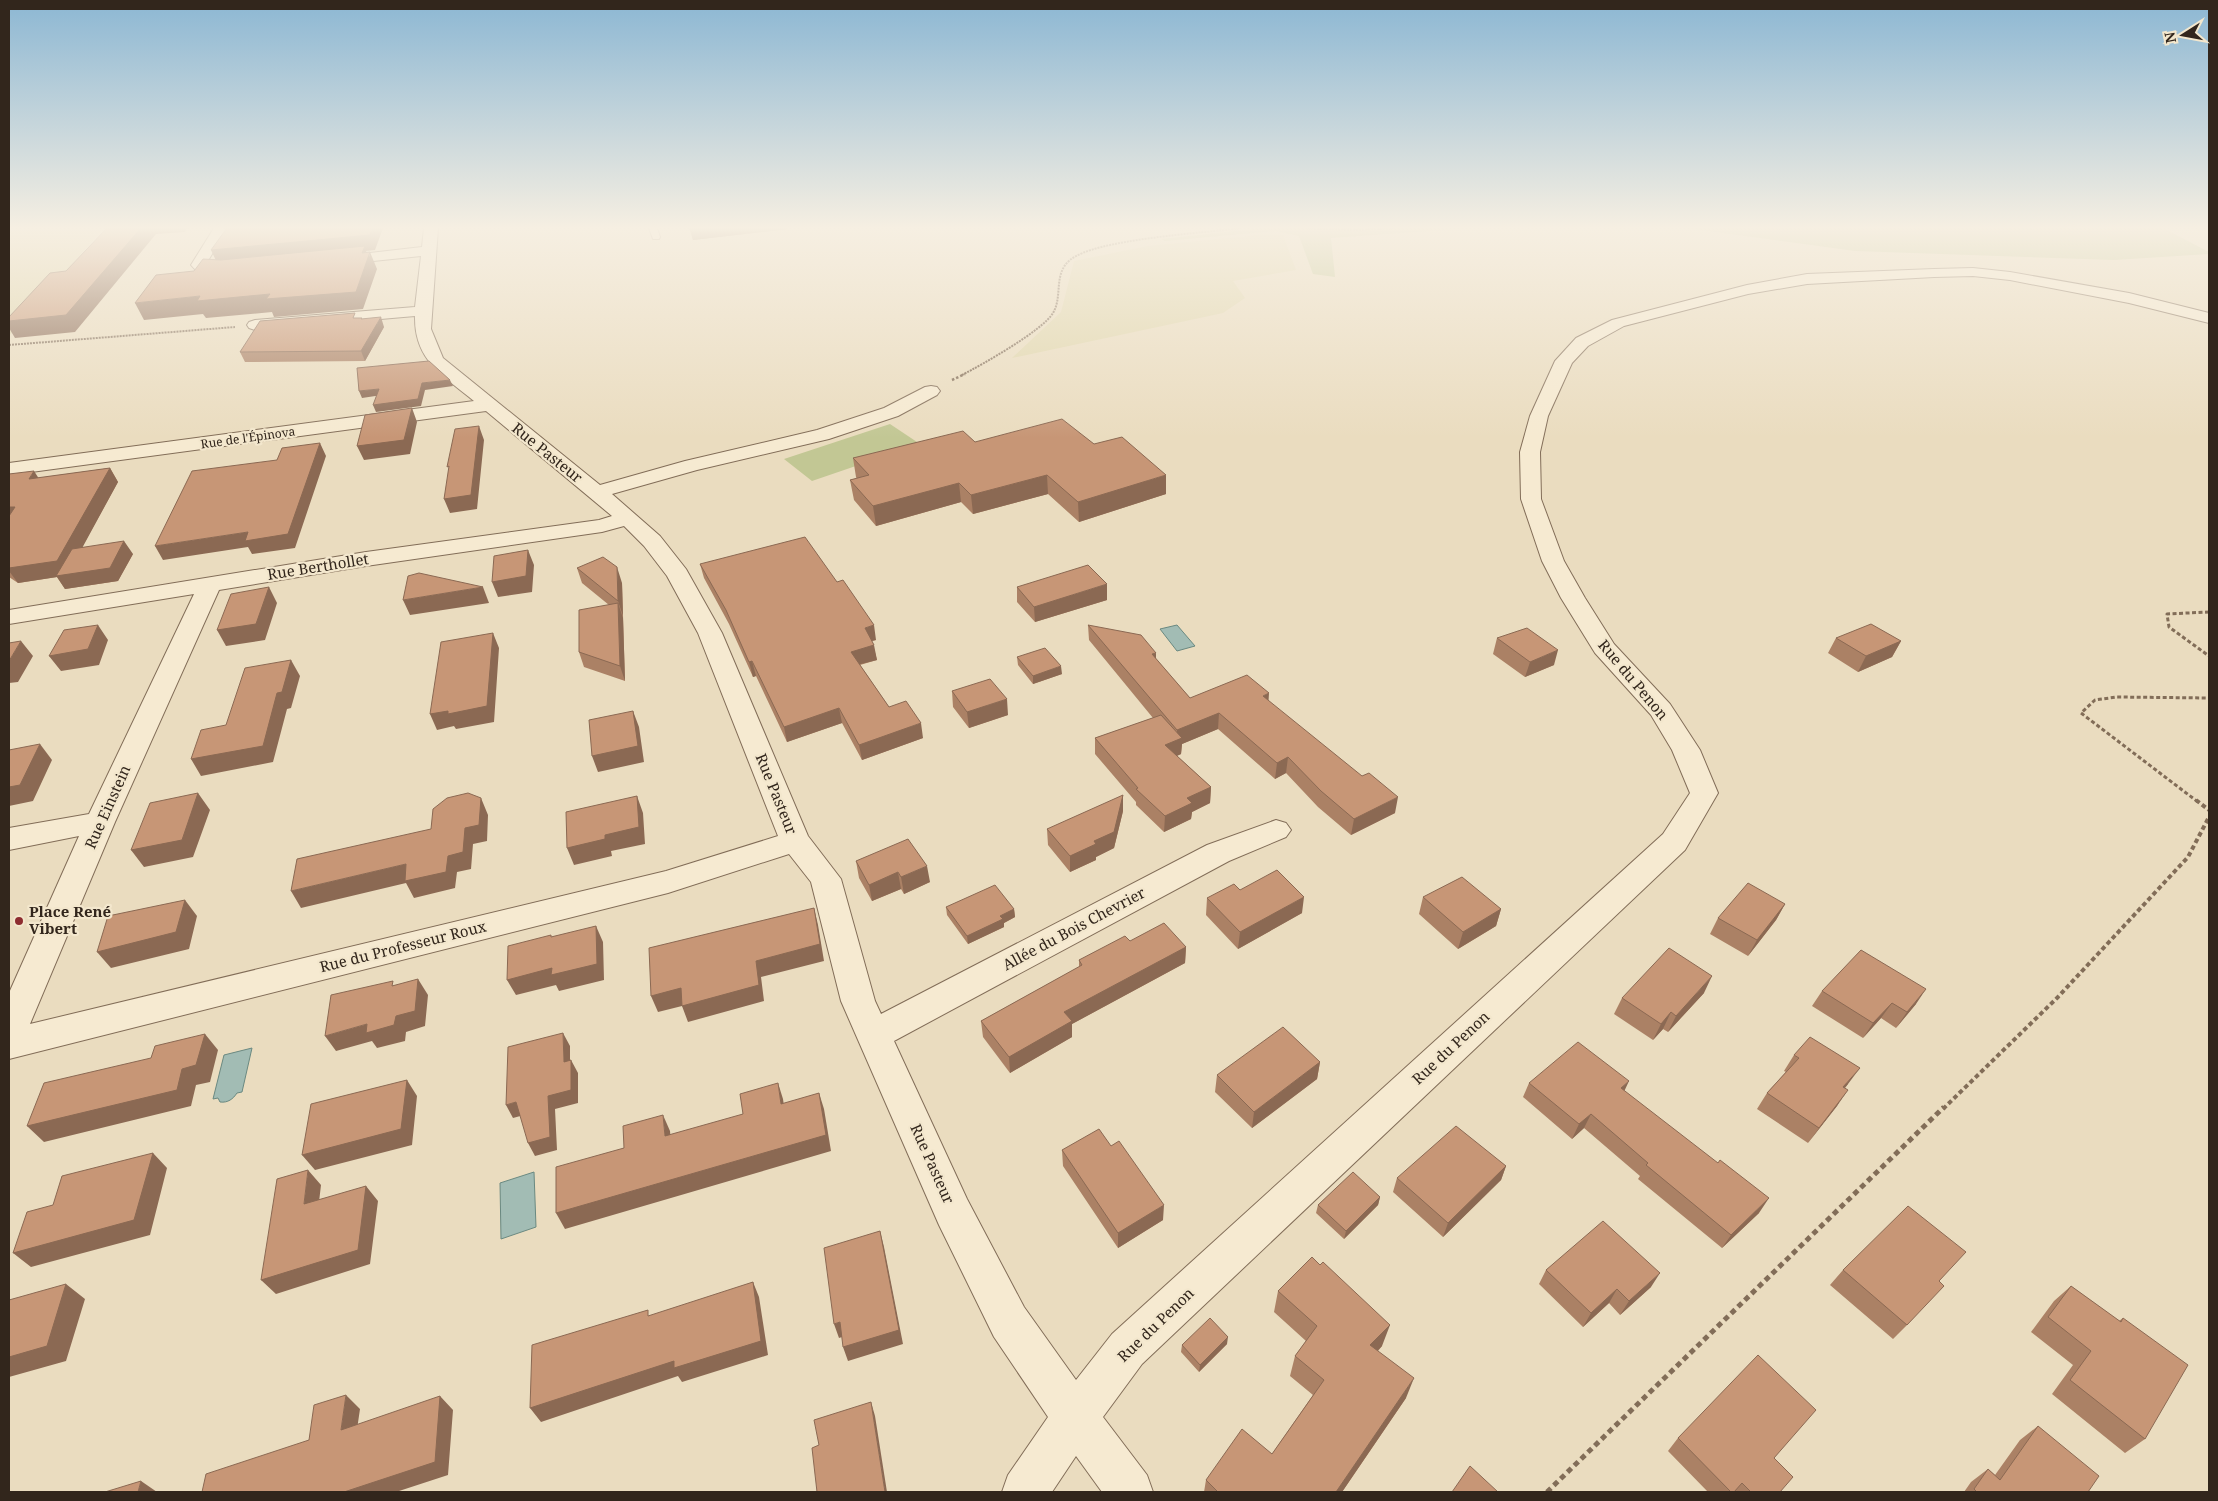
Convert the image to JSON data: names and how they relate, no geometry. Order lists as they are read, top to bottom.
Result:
{
  "streets": {
    "street": [
      "Rue de l'Épinova",
      "Rue Pasteur",
      "Rue Berthollet",
      "Rue du Penon",
      "Rue Einstein",
      "Allée du Bois Chevrier",
      "Rue du Professeur Roux"
    ]
  },
  "crossings": [
    ["Rue de l'Épinova", "Rue Pasteur"],
    ["Rue Pasteur", "Rue Berthollet"],
    ["Rue Pasteur", "Rue du Penon"],
    ["Rue Pasteur", "Allée du Bois Chevrier"],
    ["Rue Pasteur", "Rue du Professeur Roux"],
    ["Rue Berthollet", "Rue Einstein"]
  ],
  "places": ["Place René Vibert"],
  "north": "left"
}
